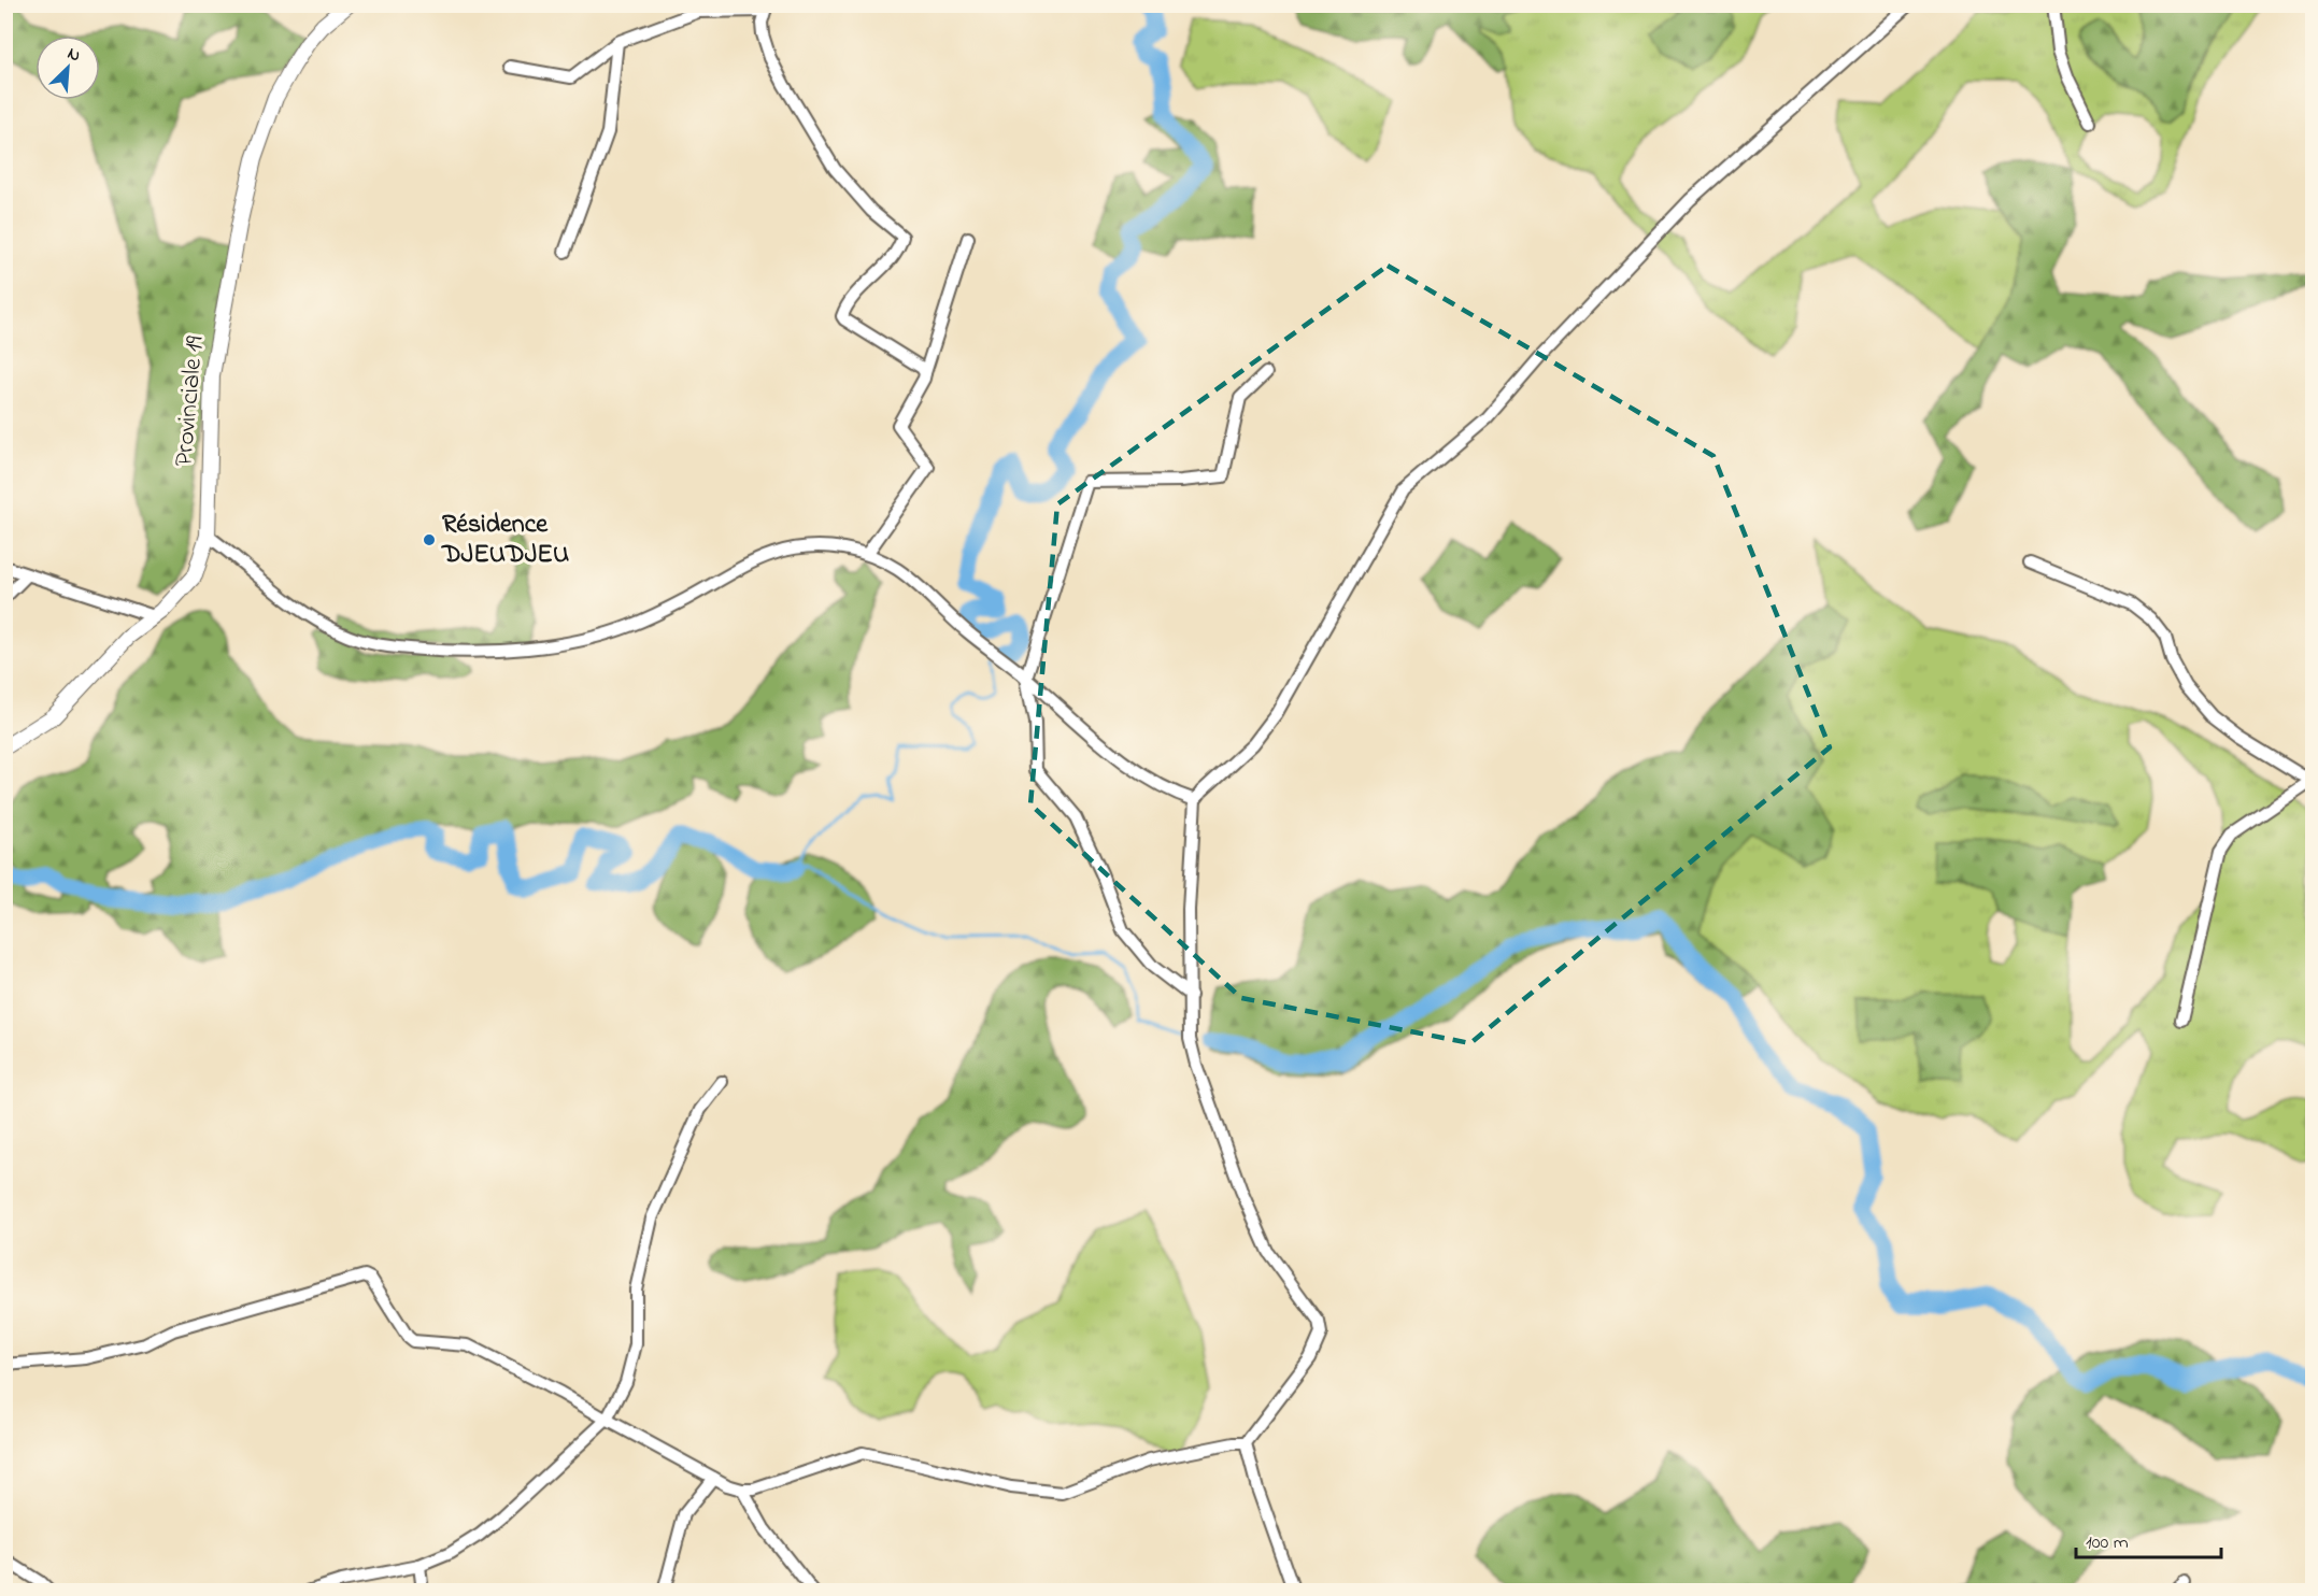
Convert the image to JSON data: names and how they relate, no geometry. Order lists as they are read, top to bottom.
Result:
{
  "streets": {
    "main road": ["Provinciale 19"]
  },
  "places": ["Résidence DJEUDJEU"],
  "scale_bar": "100 m",
  "north": "top right"
}
